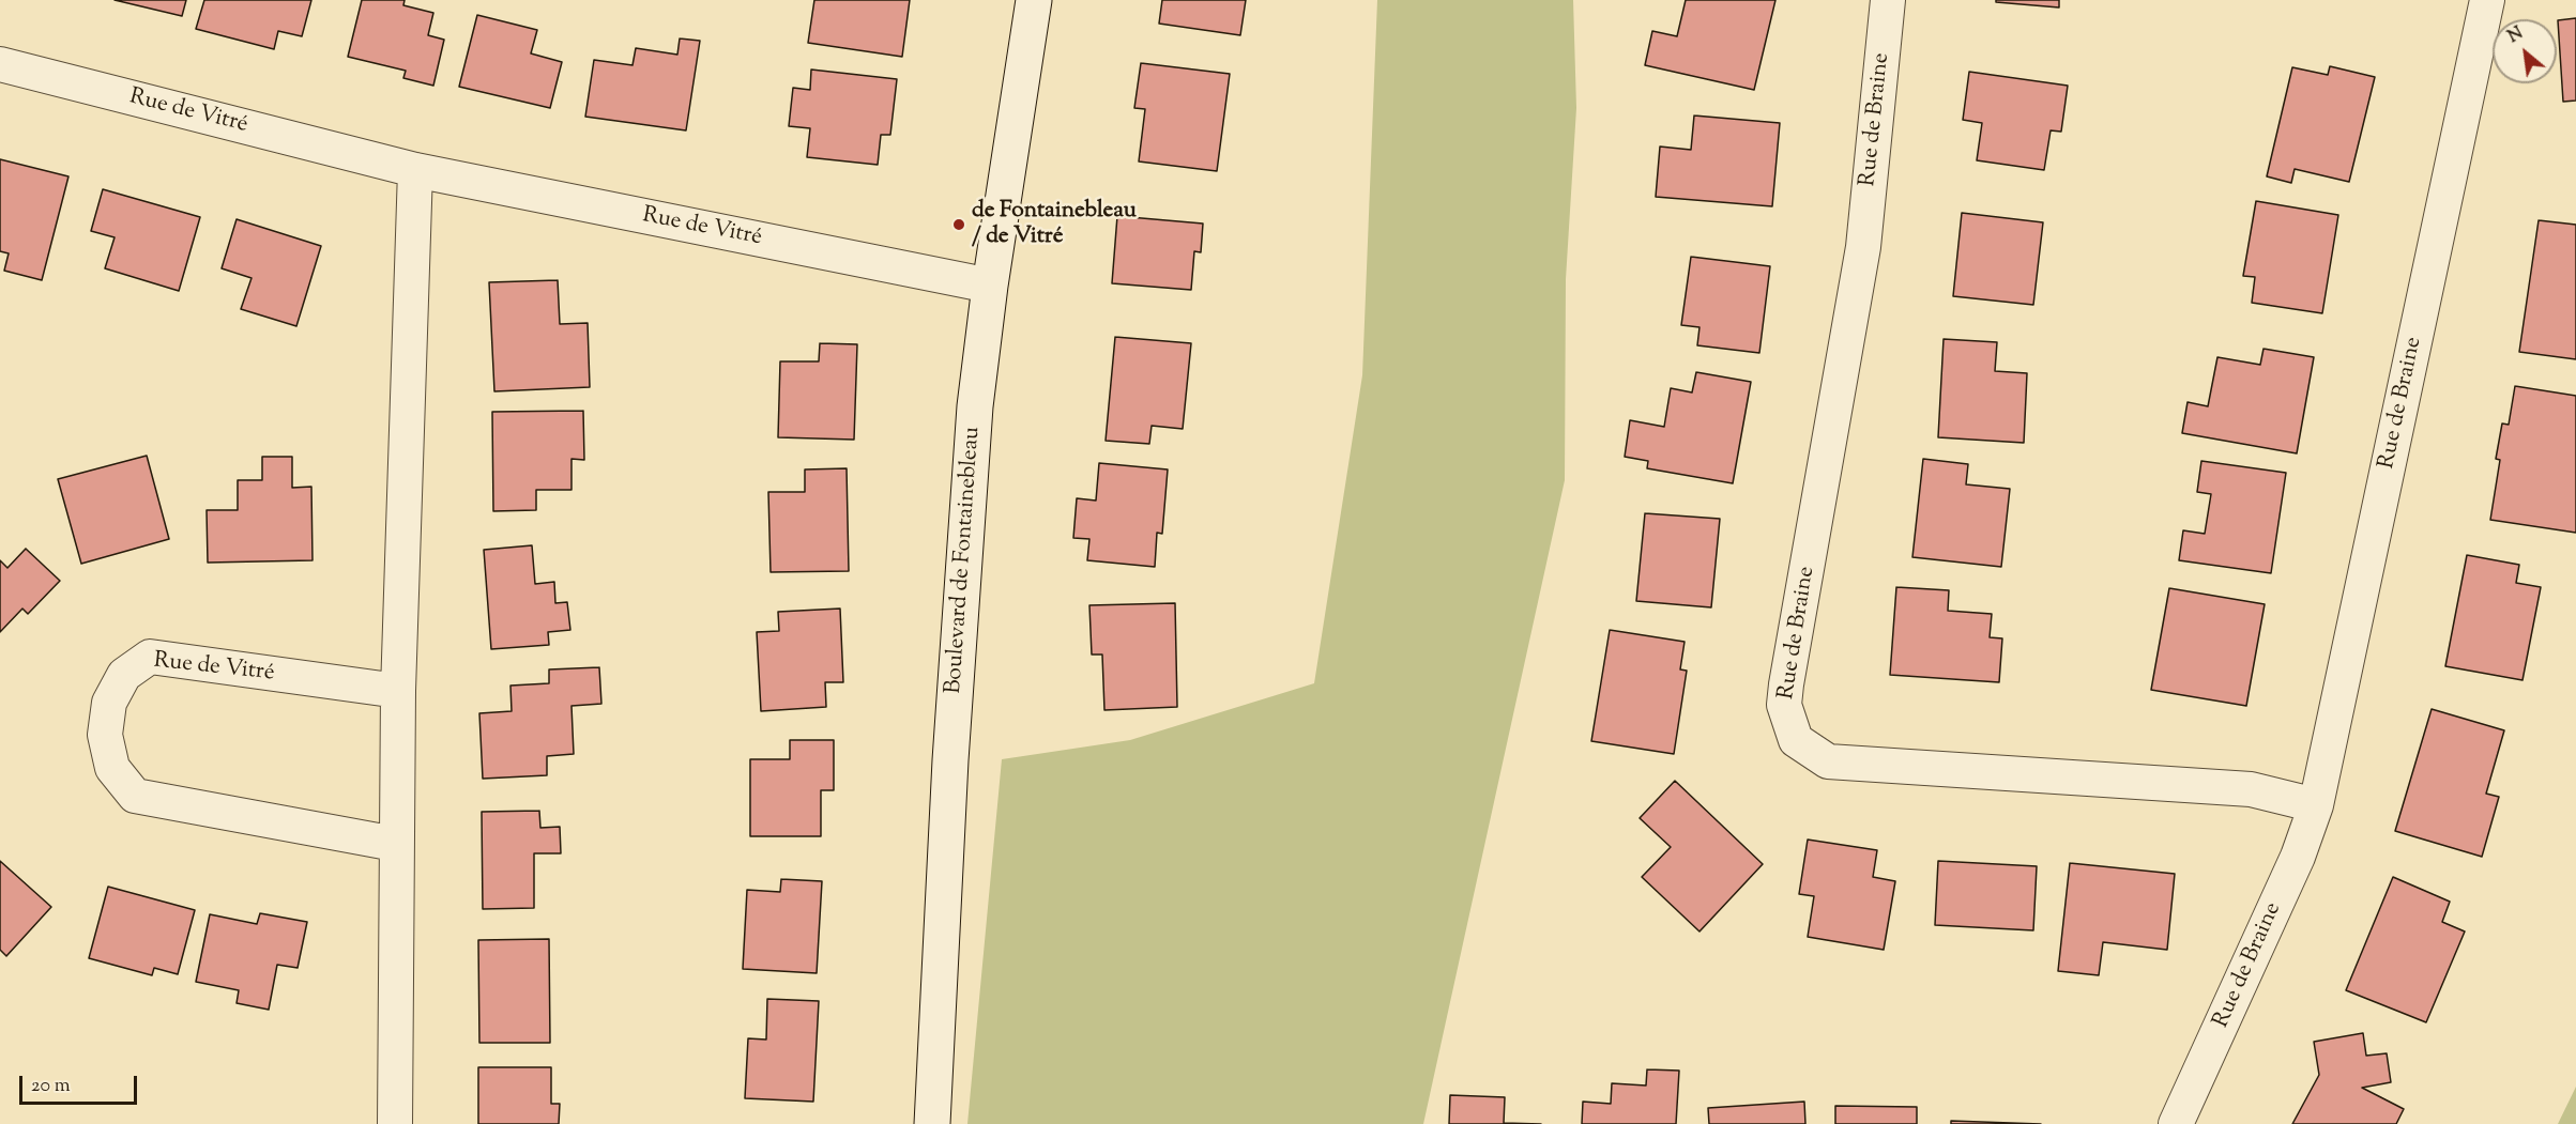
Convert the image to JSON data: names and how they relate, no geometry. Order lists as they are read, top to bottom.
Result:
{
  "streets": {
    "street": ["Rue de Vitré", "Rue de Braine", "Boulevard de Fontainebleau"]
  },
  "crossings": [
    ["Rue de Vitré", "Boulevard de Fontainebleau"]
  ],
  "places": ["de Fontainebleau / de Vitré"],
  "scale_bar": "20 m",
  "north": "top left"
}
